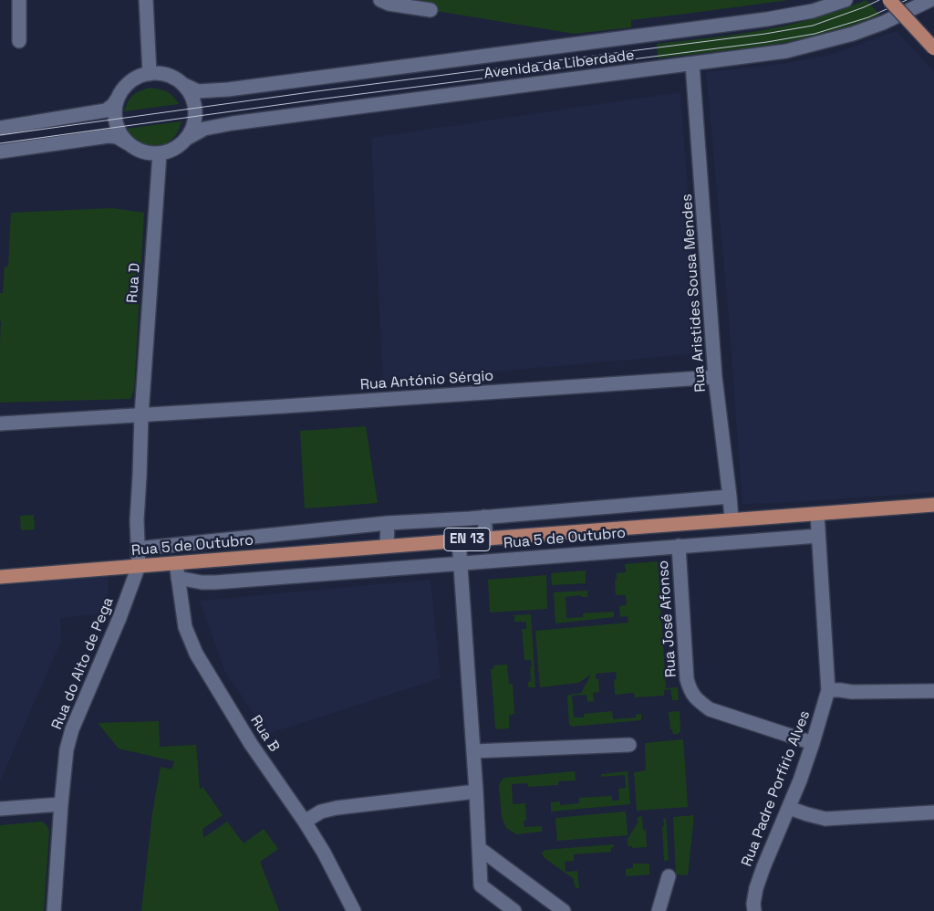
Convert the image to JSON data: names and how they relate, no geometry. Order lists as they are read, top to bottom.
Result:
{
  "streets": {
    "main road": ["Rua 5 de Outubro", "EN 13"],
    "street": [
      "Avenida da Liberdade",
      "Rua D",
      "Rua Aristides Sousa Mendes",
      "Rua António Sérgio",
      "Rua José Afonso",
      "Rua do Alto de Pega",
      "Rua B",
      "Rua Padre Porfírio Alves"
    ]
  },
  "crossings": [
    ["Avenida da Liberdade", "Rua D"],
    ["Avenida da Liberdade", "Rua Aristides Sousa Mendes"],
    ["Rua D", "Rua António Sérgio"],
    ["Rua D", "Rua 5 de Outubro"],
    ["Rua D", "Rua do Alto de Pega"],
    ["Rua Aristides Sousa Mendes", "Rua António Sérgio"],
    ["Rua Aristides Sousa Mendes", "Rua 5 de Outubro"],
    ["Rua 5 de Outubro", "Rua José Afonso"],
    ["Rua 5 de Outubro", "Rua do Alto de Pega"],
    ["Rua 5 de Outubro", "Rua B"],
    ["Rua 5 de Outubro", "Rua Padre Porfírio Alves"],
    ["Rua José Afonso", "Rua Padre Porfírio Alves"]
  ]
}
